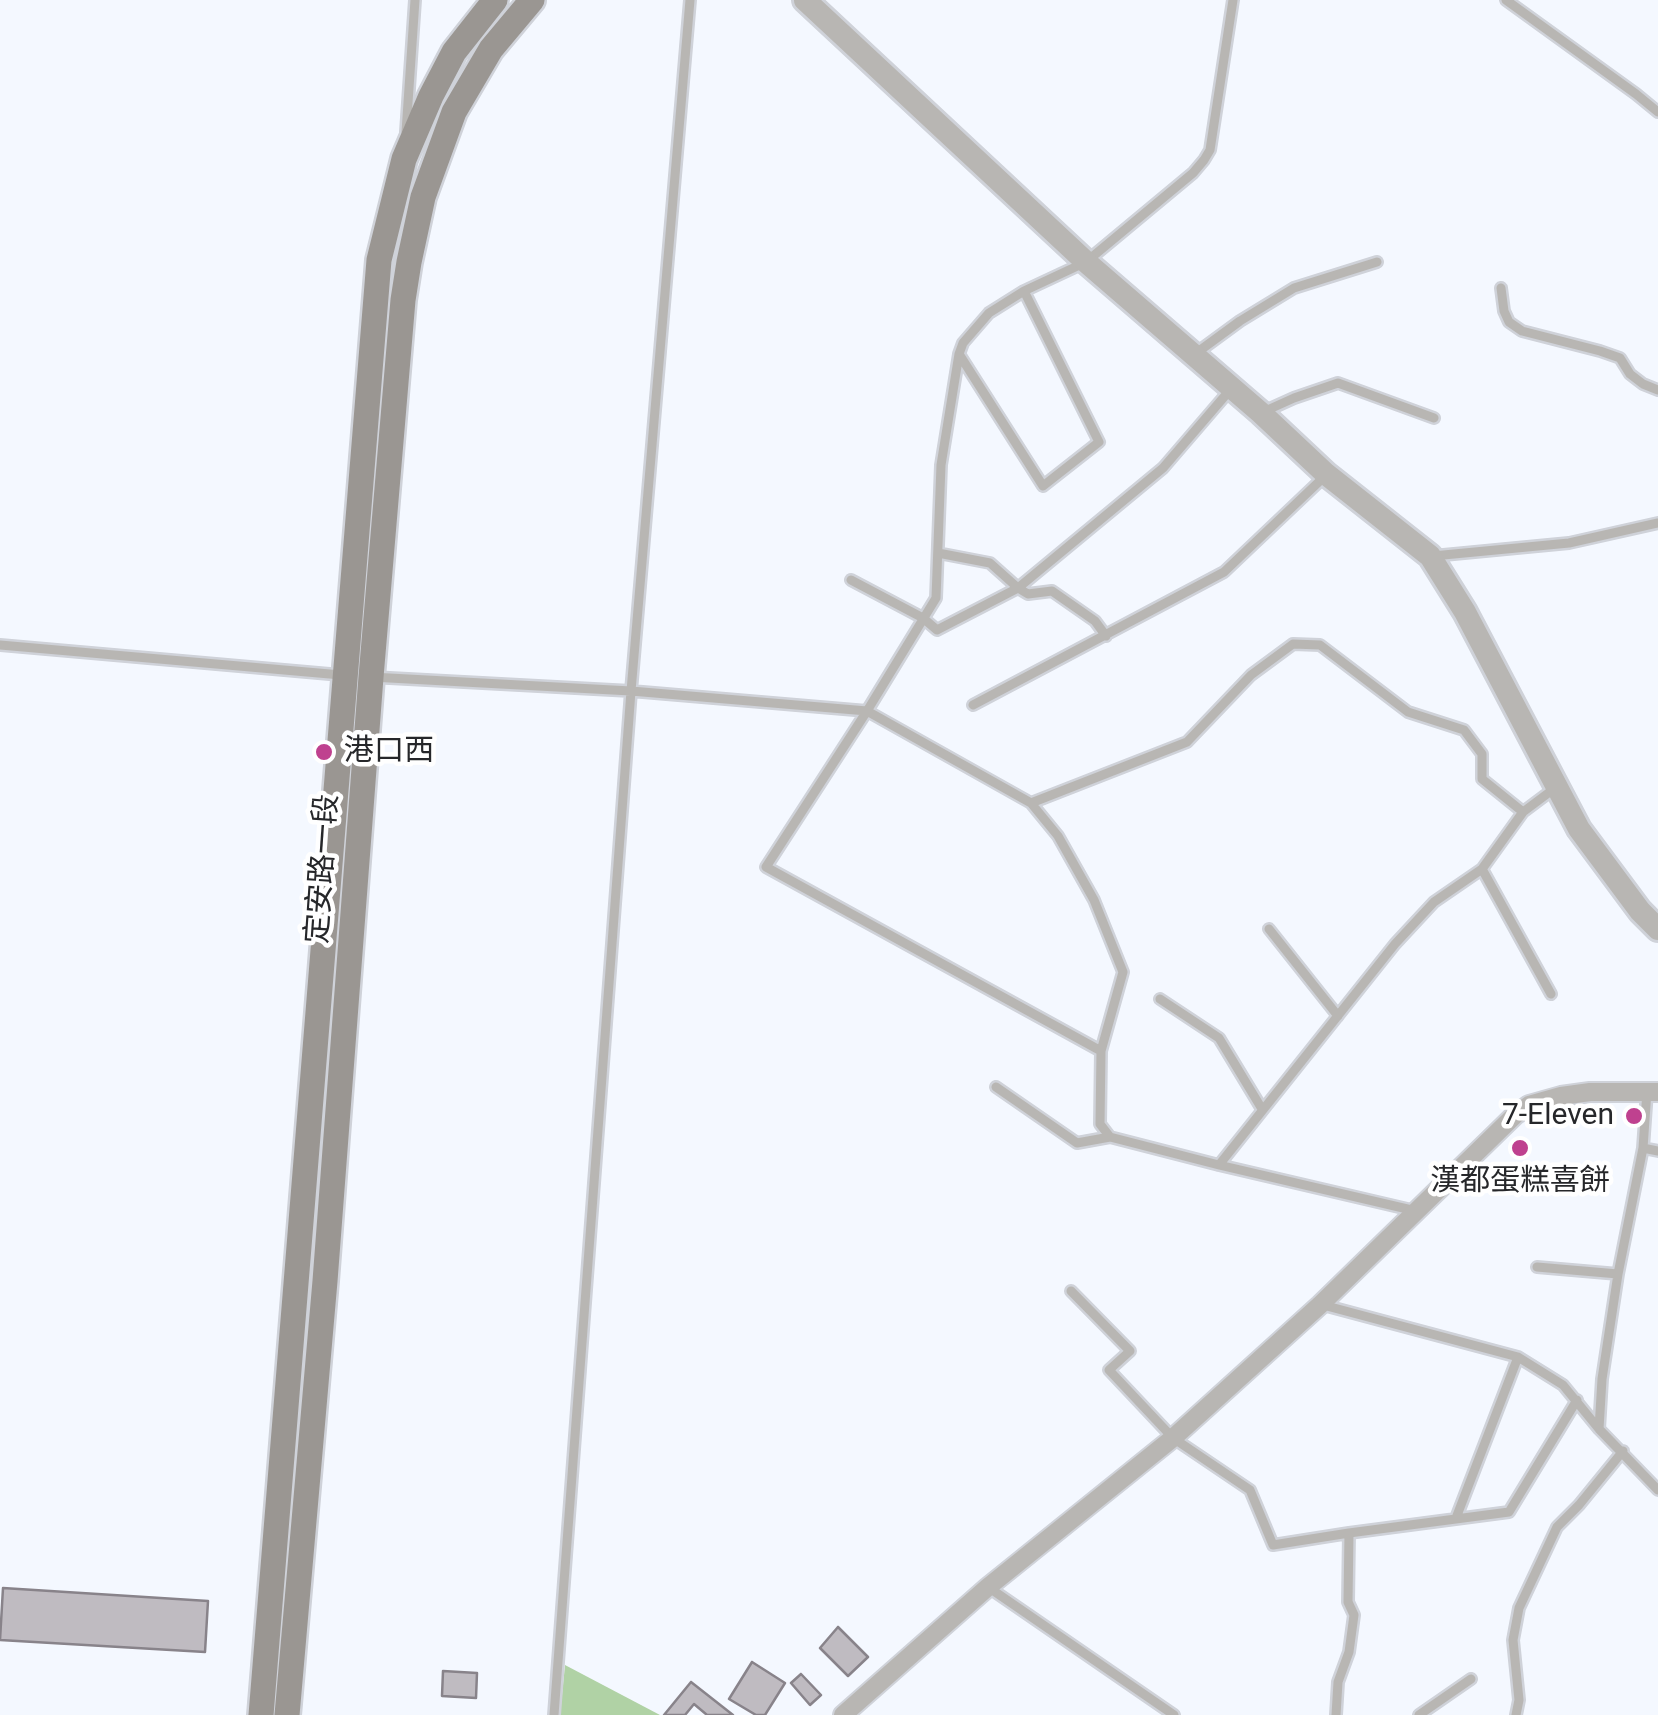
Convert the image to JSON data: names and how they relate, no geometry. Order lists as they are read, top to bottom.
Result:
{
  "streets": {
    "main road": ["定安路一段"]
  },
  "places": ["港口西", "7-Eleven", "漢都蛋糕喜餅"]
}
